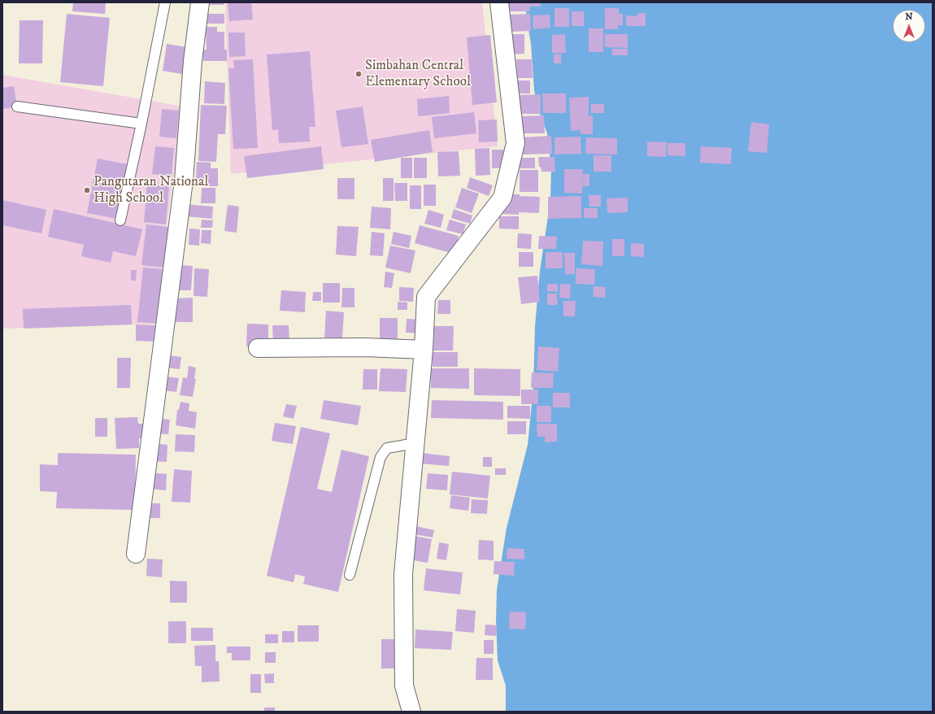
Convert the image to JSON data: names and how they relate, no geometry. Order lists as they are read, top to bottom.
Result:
{
  "places": ["Simbahan Central Elementary School", "Pangutaran National High School"],
  "north": "top"
}
